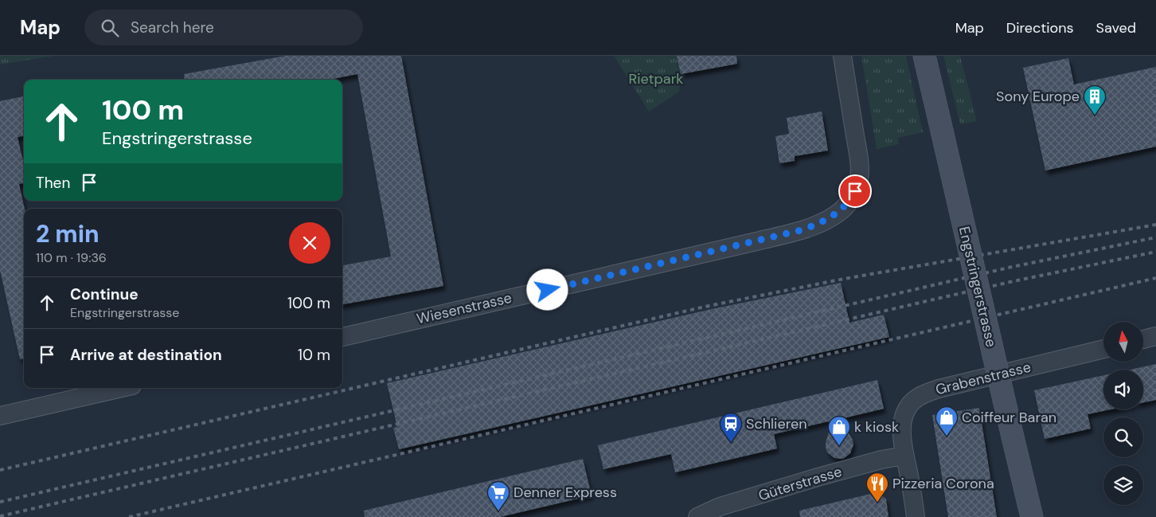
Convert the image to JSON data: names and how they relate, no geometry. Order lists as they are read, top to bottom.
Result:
{
  "streets": {
    "main road": ["Engstringerstrasse"],
    "street": ["Wiesenstrasse", "Grabenstrasse", "Güterstrasse"]
  },
  "crossings": [
    ["Grabenstrasse", "Güterstrasse"]
  ],
  "parks": ["Rietpark"],
  "places": {
    "building": ["Sony Europe"],
    "shop": ["Coiffeur Baran", "k kiosk"],
    "station": ["Schlieren"],
    "restaurant": ["Pizzeria Corona"],
    "supermarket": ["Denner Express"]
  },
  "north": "top",
  "page": {
    "header": "Map",
    "search": "Search here",
    "nav": ["Map", "Directions", "Saved"],
    "turn": ["100 m", "Engstringerstrasse"],
    "then": "Then",
    "heading": ["2 min", "110 m · 19:36"],
    "list": [
      {
        "name": "Continue",
        "note": "Engstringerstrasse",
        "value": "100 m"
      },
      {
        "name": "Arrive at destination",
        "value": "10 m"
      }
    ]
  }
}
